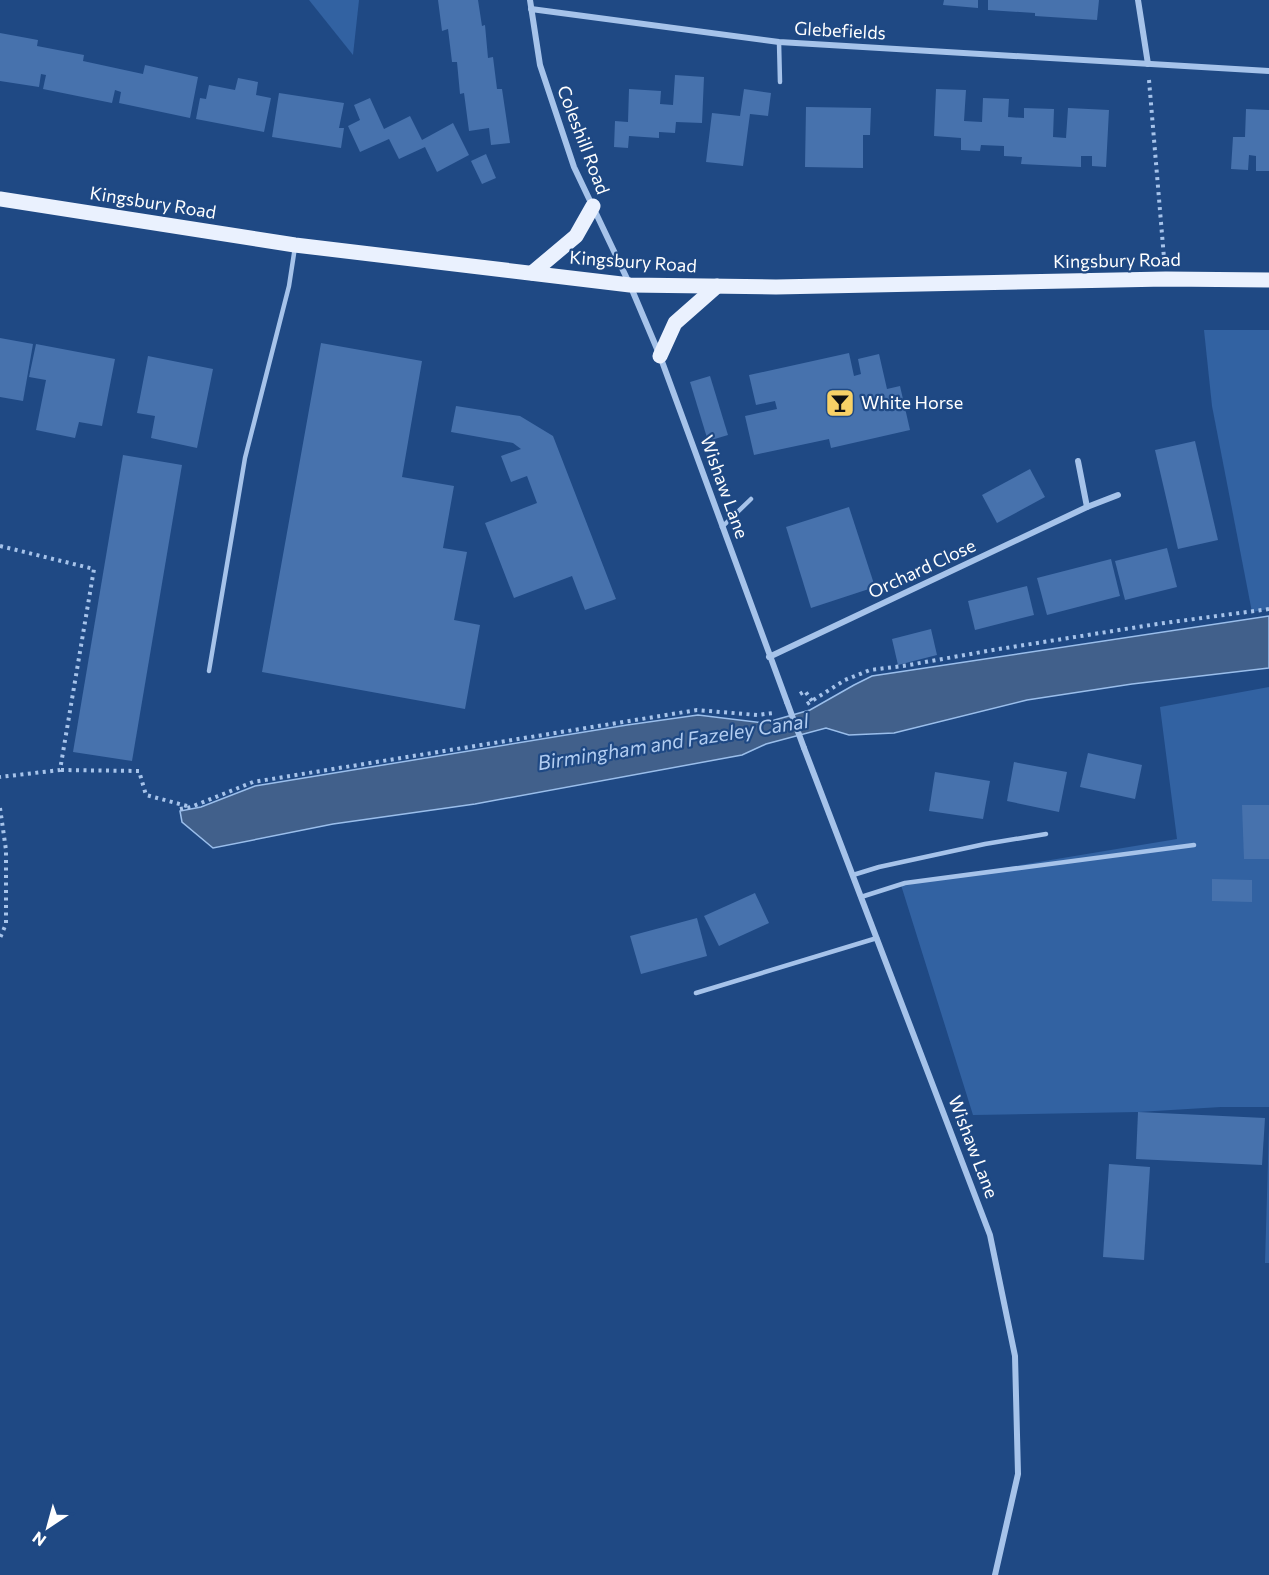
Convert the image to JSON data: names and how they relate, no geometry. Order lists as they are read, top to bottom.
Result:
{
  "streets": {
    "main road": ["Kingsbury Road"],
    "street": [
      "Glebefields",
      "Coleshill Road",
      "Wishaw Lane",
      "Orchard Close"
    ]
  },
  "crossings": [
    ["Glebefields", "Coleshill Road"],
    ["Coleshill Road", "Kingsbury Road"],
    ["Coleshill Road", "Wishaw Lane"],
    ["Kingsbury Road", "Wishaw Lane"],
    ["Wishaw Lane", "Orchard Close"]
  ],
  "water": ["Birmingham and Fazeley Canal"],
  "places": {
    "bar": ["White Horse"]
  },
  "north": "bottom left"
}
